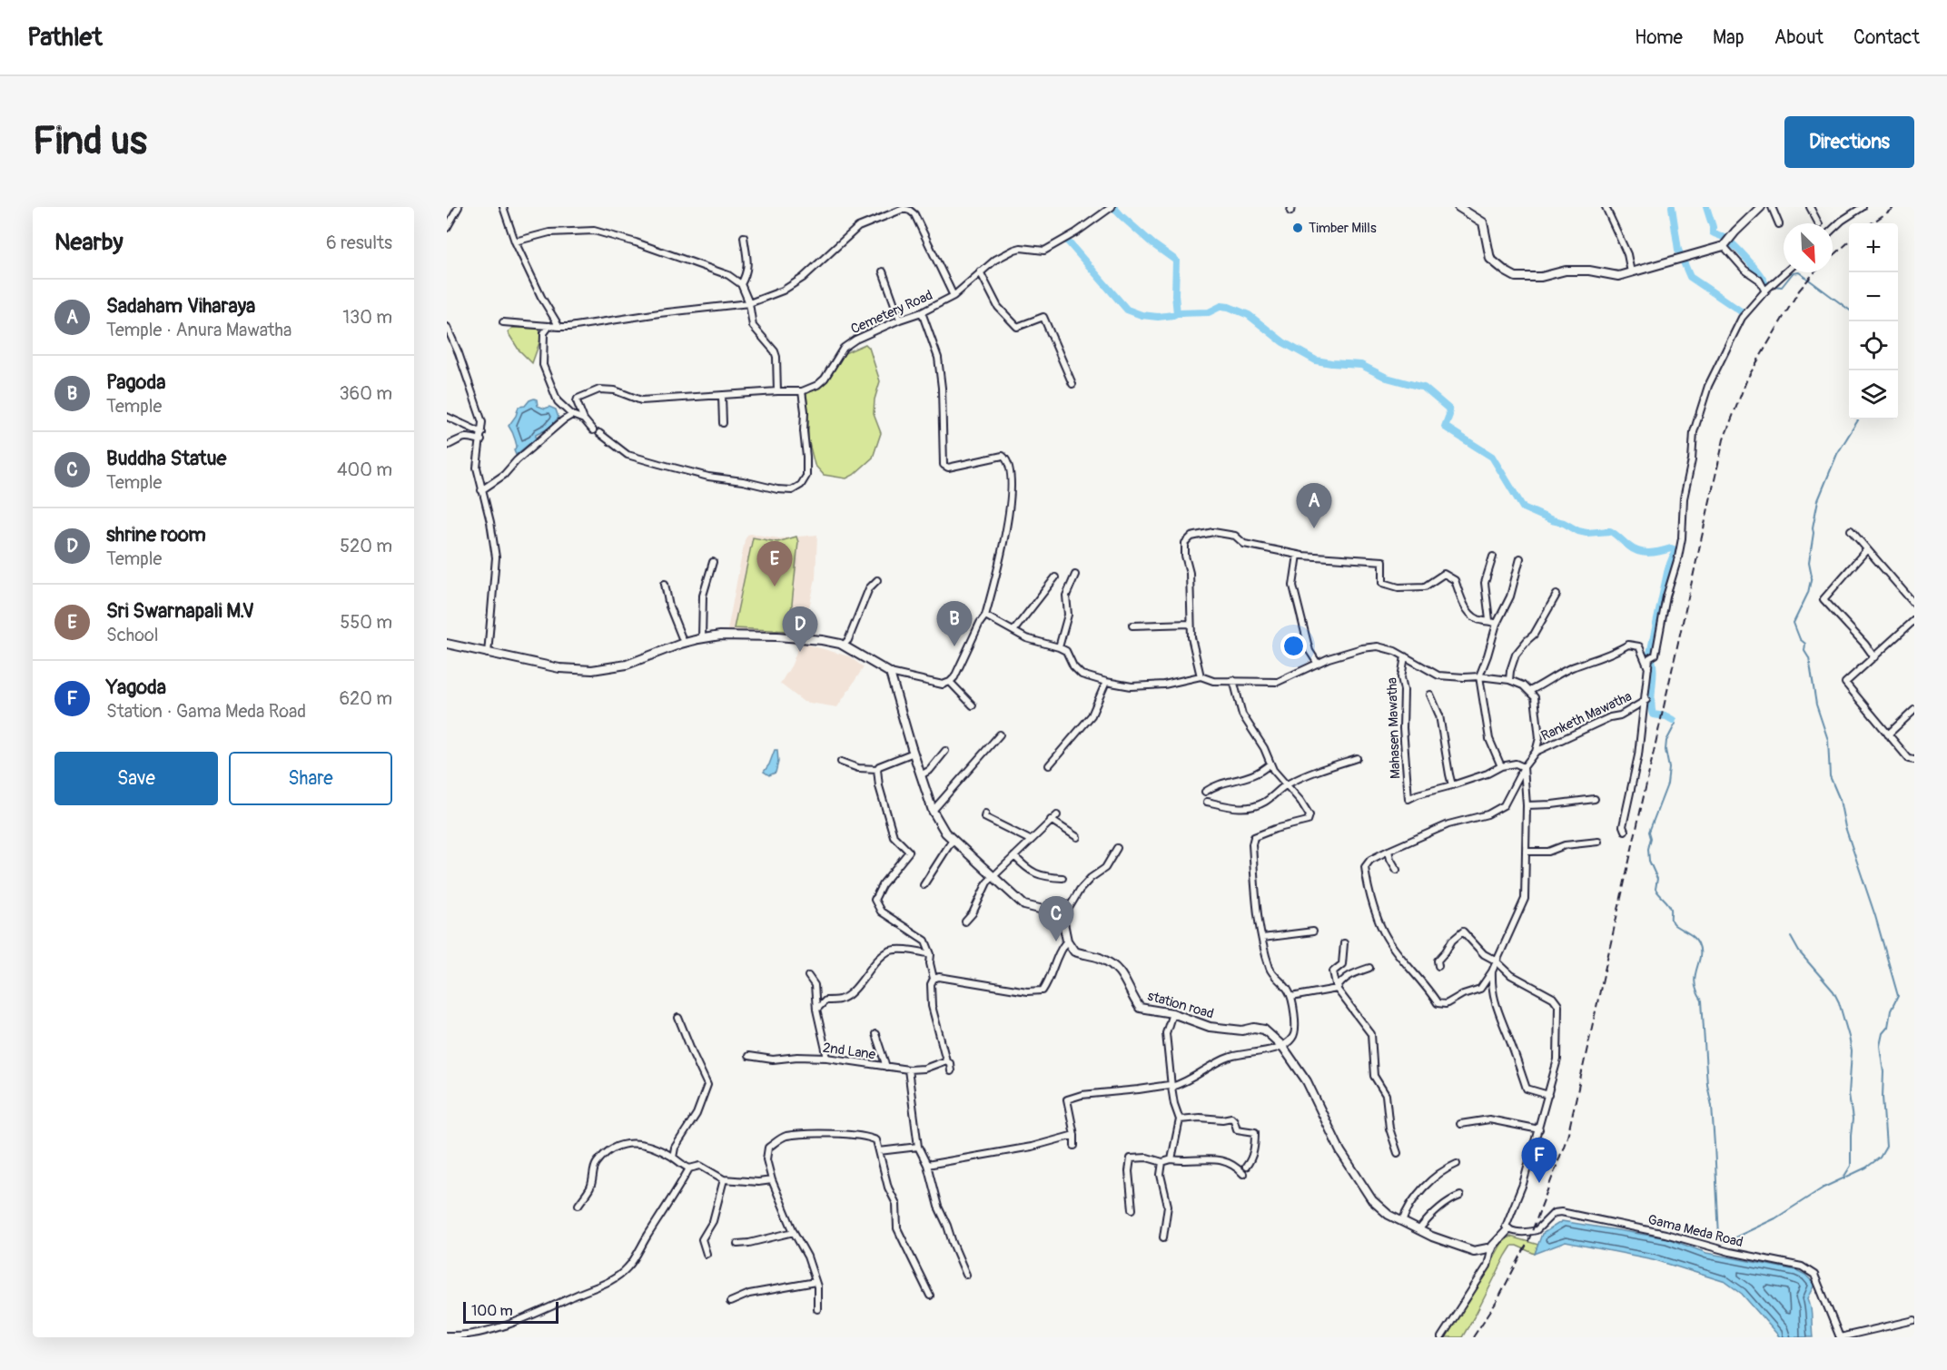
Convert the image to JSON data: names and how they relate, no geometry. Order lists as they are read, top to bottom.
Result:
{
  "streets": {
    "street": [
      "Cemetery Road",
      "Ranketh Mawatha",
      "Mahasen Mawatha",
      "station road",
      "2nd Lane",
      "Gama Meda Road"
    ]
  },
  "places": ["Timber Mills"],
  "scale_bar": "100 m",
  "north": "bottom right",
  "page": {
    "header": "Pathlet",
    "nav": [
      "Home",
      "Map",
      "About",
      "Contact"
    ],
    "buttons": [
      "Directions",
      ["Save", "Share"]
    ],
    "title": "Find us",
    "heading": ["Nearby", "6 results"],
    "map_buttons": ["+", "−"],
    "list": [
      {
        "mark": "A",
        "name": "Sadaham Viharaya",
        "note": "Temple · Anura Mawatha",
        "value": "130 m"
      },
      {
        "mark": "B",
        "name": "Pagoda",
        "note": "Temple",
        "value": "360 m"
      },
      {
        "mark": "C",
        "name": "Buddha Statue",
        "note": "Temple",
        "value": "400 m"
      },
      {
        "mark": "D",
        "name": "shrine room",
        "note": "Temple",
        "value": "520 m"
      },
      {
        "mark": "E",
        "name": "Sri Swarnapali M.V",
        "note": "School",
        "value": "550 m"
      },
      {
        "mark": "F",
        "name": "Yagoda",
        "note": "Station · Gama Meda Road",
        "value": "620 m"
      }
    ],
    "pins": [
      "A",
      "E",
      "B",
      "D",
      "C",
      "F"
    ],
    "scale": "100 m"
  }
}
